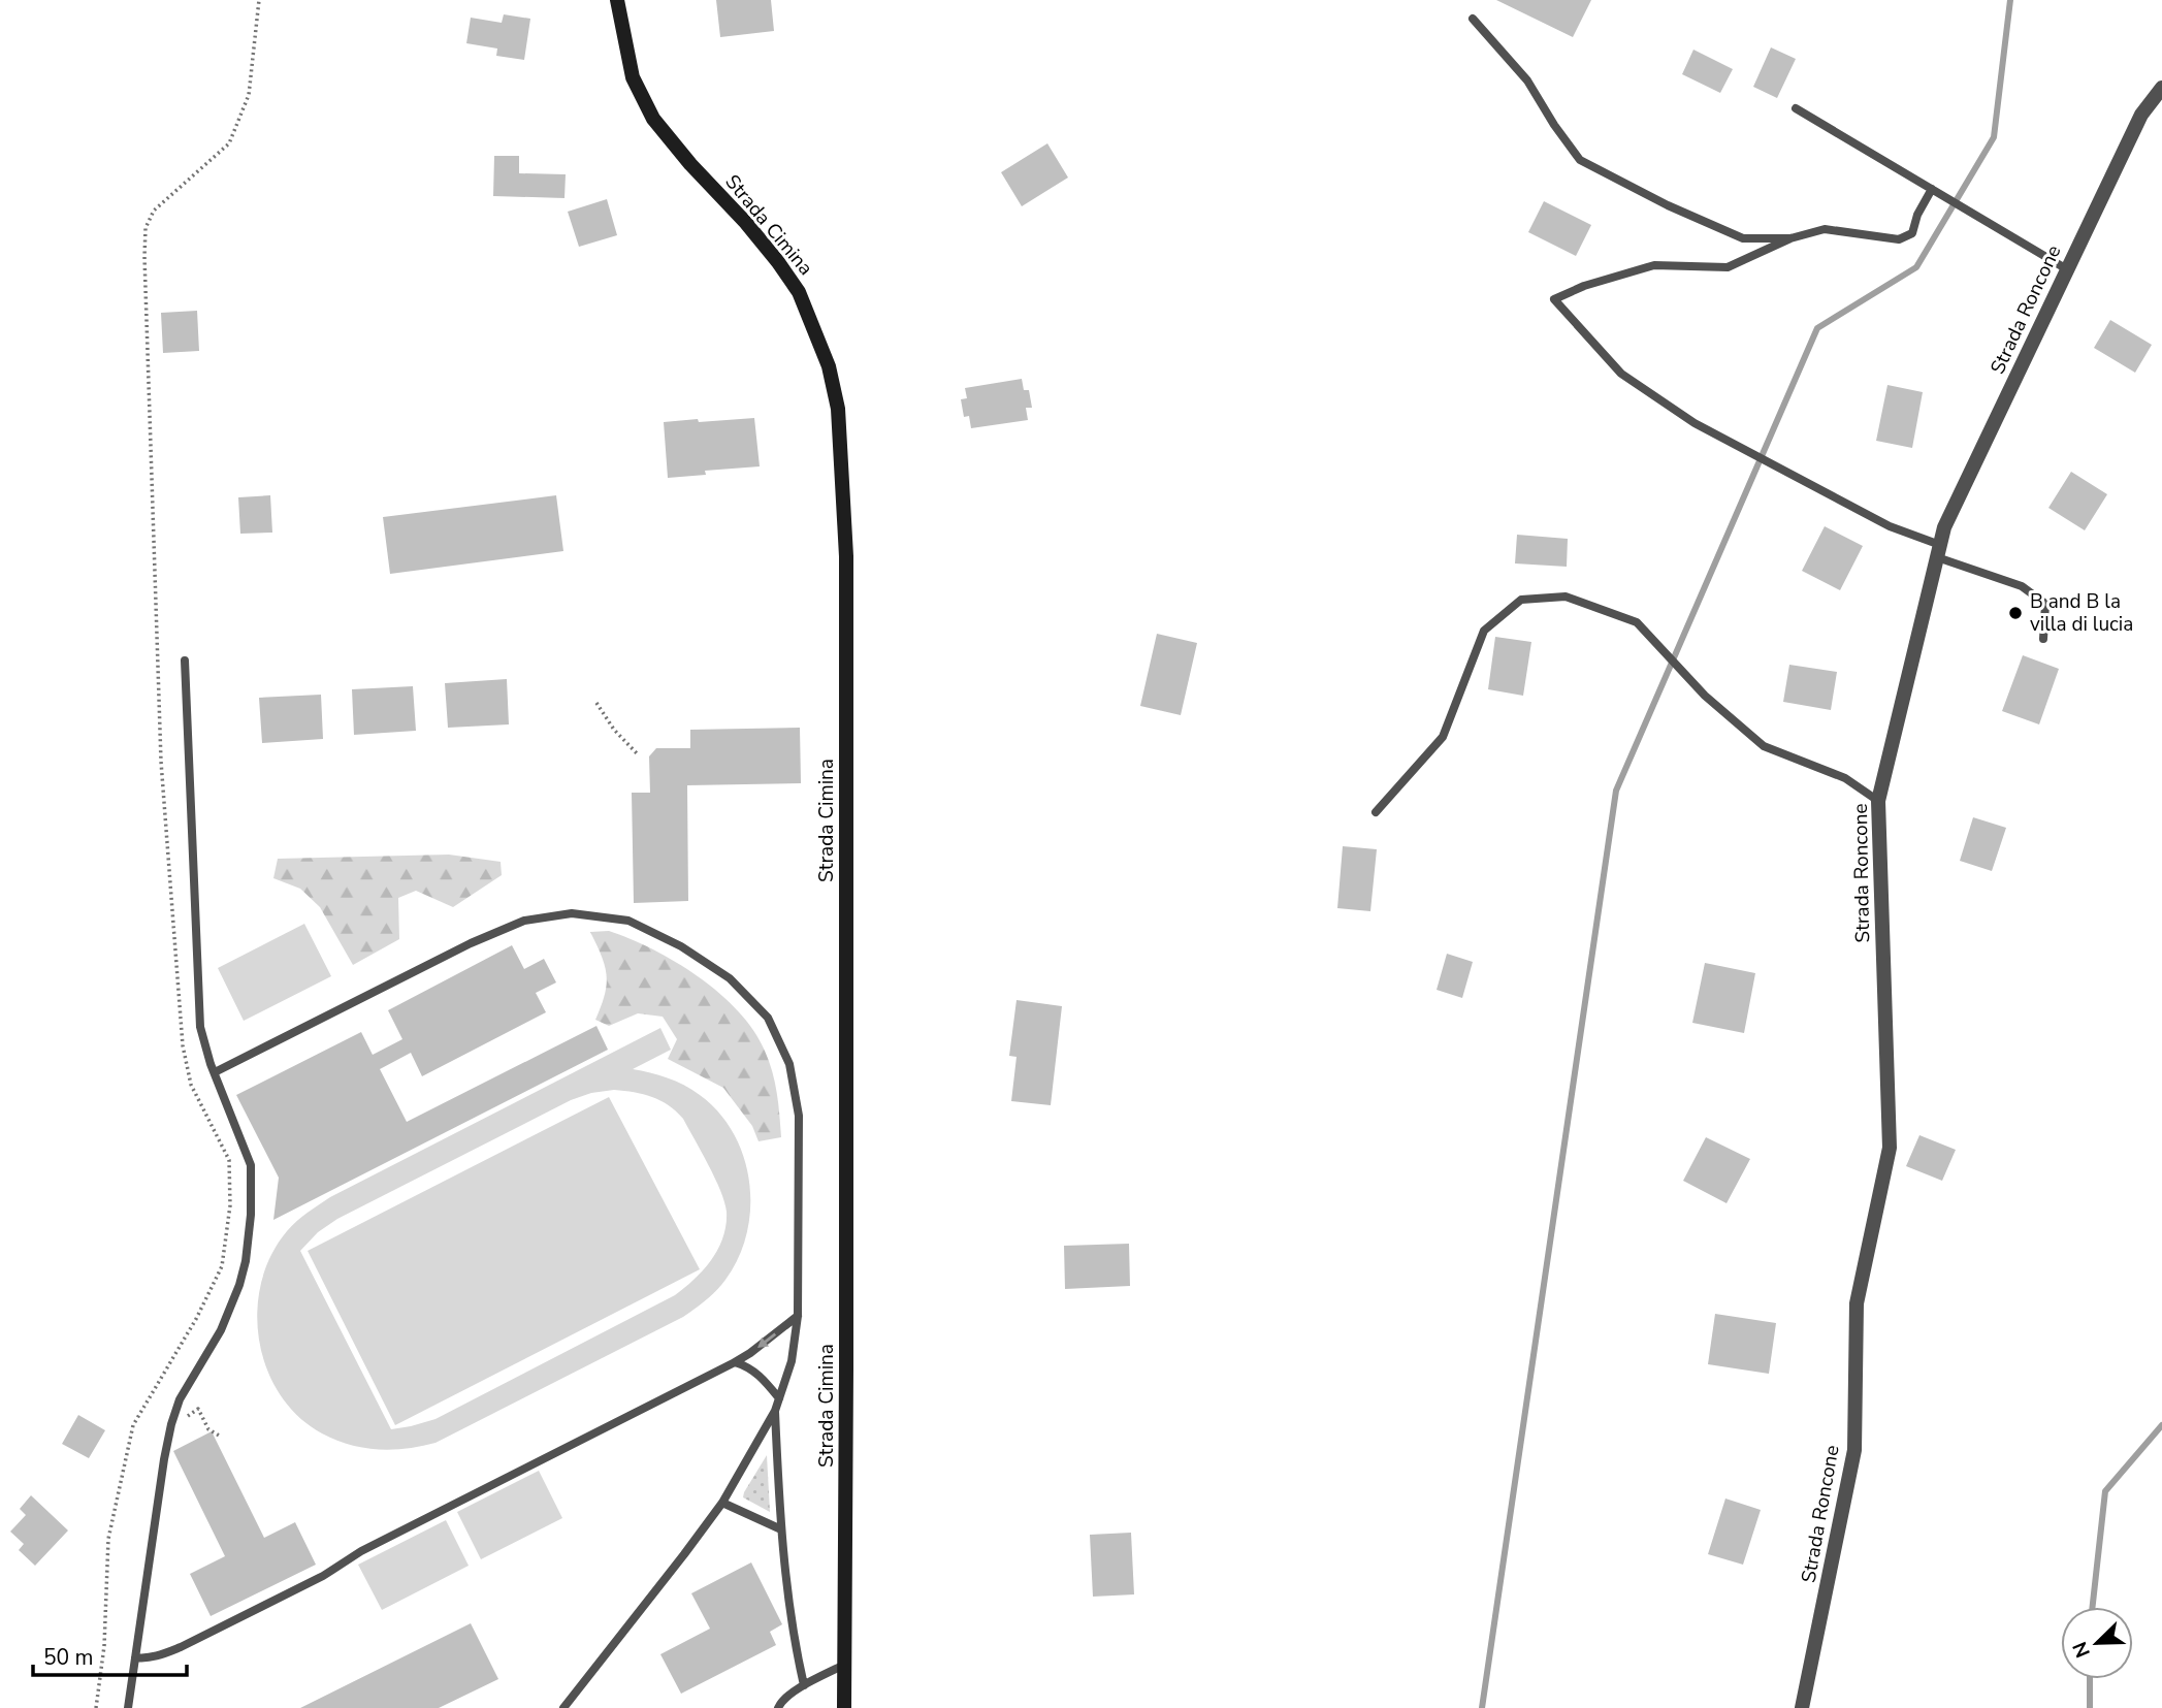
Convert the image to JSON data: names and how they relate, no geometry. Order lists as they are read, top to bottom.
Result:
{
  "streets": {
    "main road": ["Strada Cimina"],
    "street": ["Strada Roncone"]
  },
  "places": ["B and B la villa di lucia"],
  "scale_bar": "50 m",
  "north": "bottom left"
}
